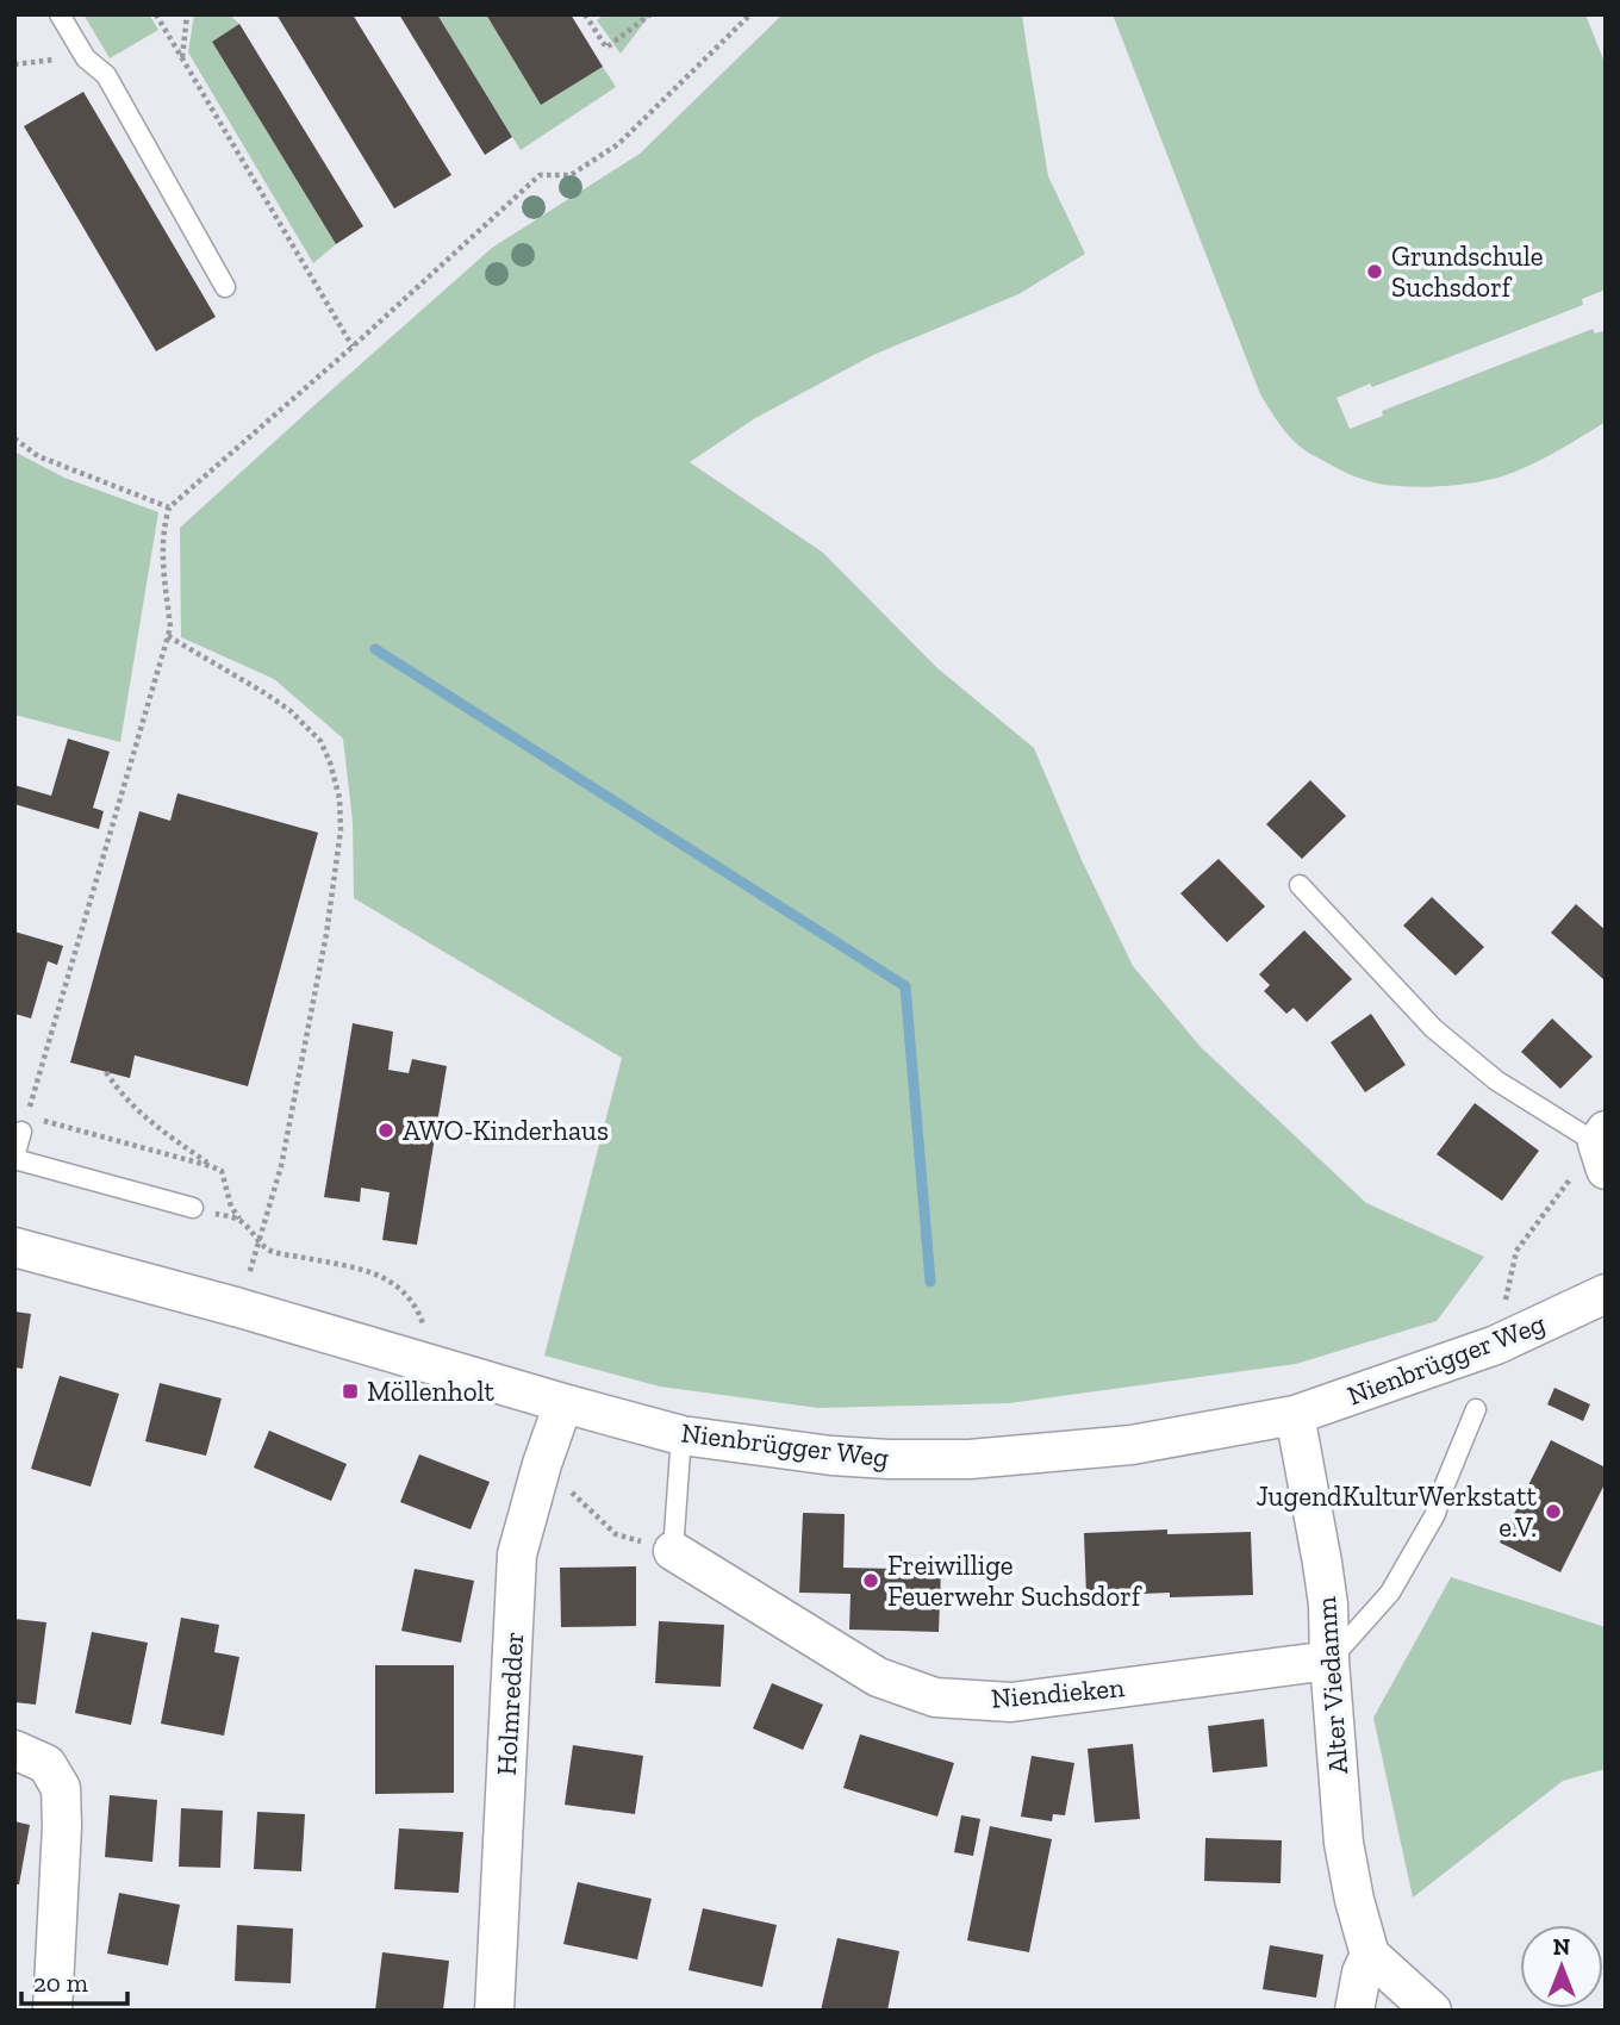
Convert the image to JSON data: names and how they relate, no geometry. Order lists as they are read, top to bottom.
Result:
{
  "streets": {
    "street": [
      "Nienbrügger Weg",
      "Alter Viedamm",
      "Niendieken",
      "Holmredder"
    ]
  },
  "crossings": [
    ["Nienbrügger Weg", "Alter Viedamm"],
    ["Nienbrügger Weg", "Holmredder"],
    ["Alter Viedamm", "Niendieken"]
  ],
  "places": {
    "other": [
      "Grundschule Suchsdorf",
      "AWO-Kinderhaus",
      "JugendKulturWerkstatt e.V.",
      "Freiwillige Feuerwehr Suchsdorf"
    ],
    "transit": ["Möllenholt"]
  },
  "scale_bar": "20 m",
  "north": "top"
}
